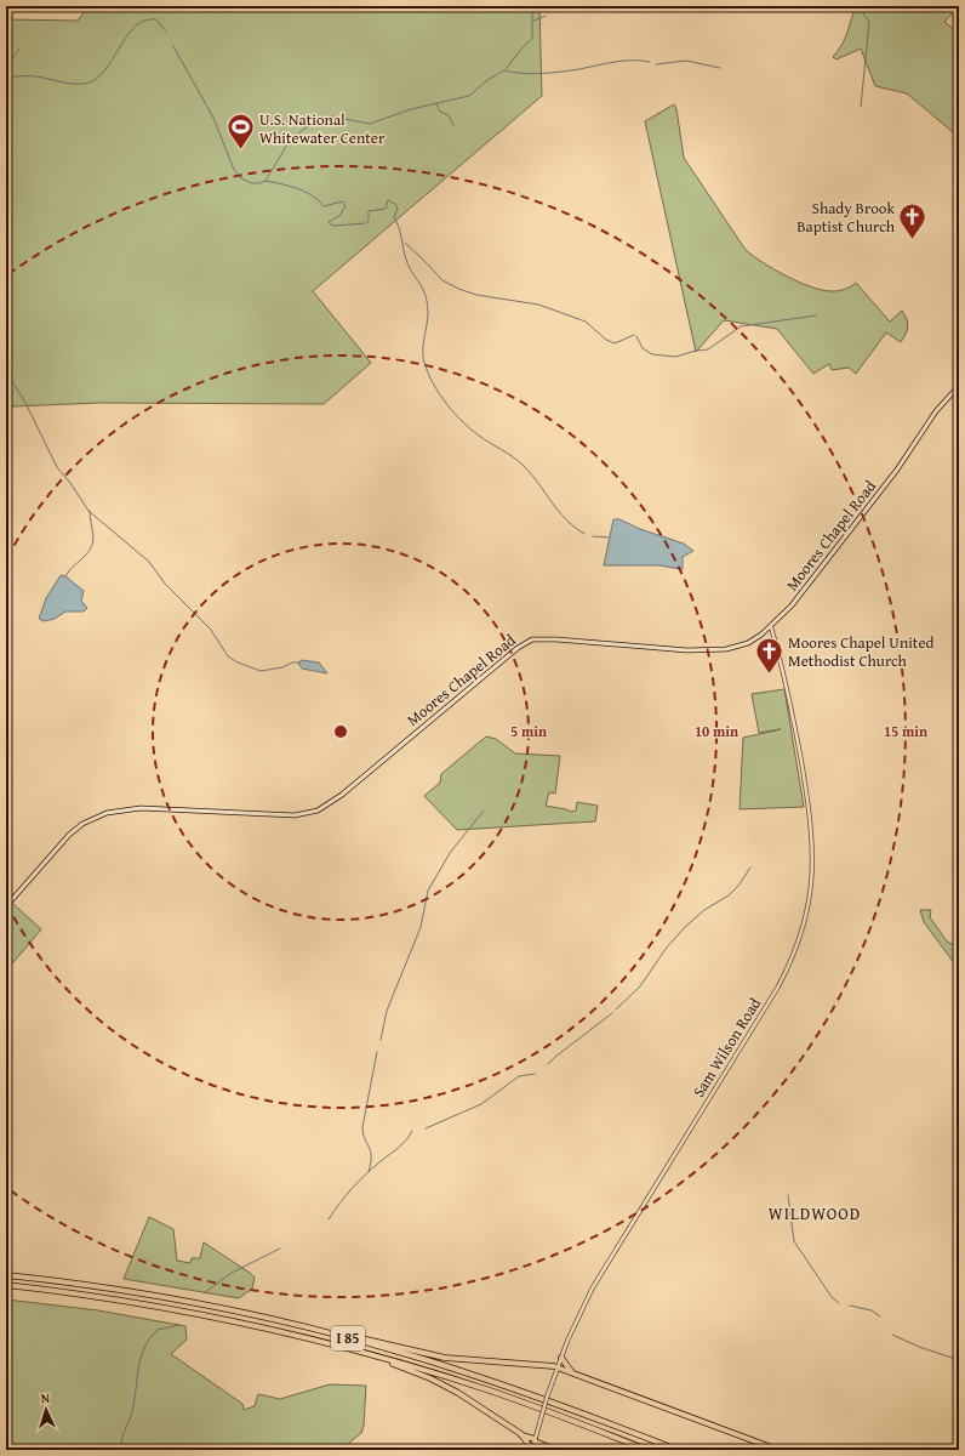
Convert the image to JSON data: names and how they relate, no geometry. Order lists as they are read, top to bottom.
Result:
{
  "streets": {
    "highway": ["I 85"],
    "main road": ["Moores Chapel Road"],
    "street": ["Sam Wilson Road"]
  },
  "crossings": [
    ["Moores Chapel Road", "Sam Wilson Road"]
  ],
  "districts": ["WILDWOOD"],
  "places": {
    "sports": ["U.S. National Whitewater Center"],
    "church": ["Shady Brook Baptist Church", "Moores Chapel United Methodist Church"]
  },
  "north": "top",
  "rings": ["5 min", "10 min", "15 min"]
}
